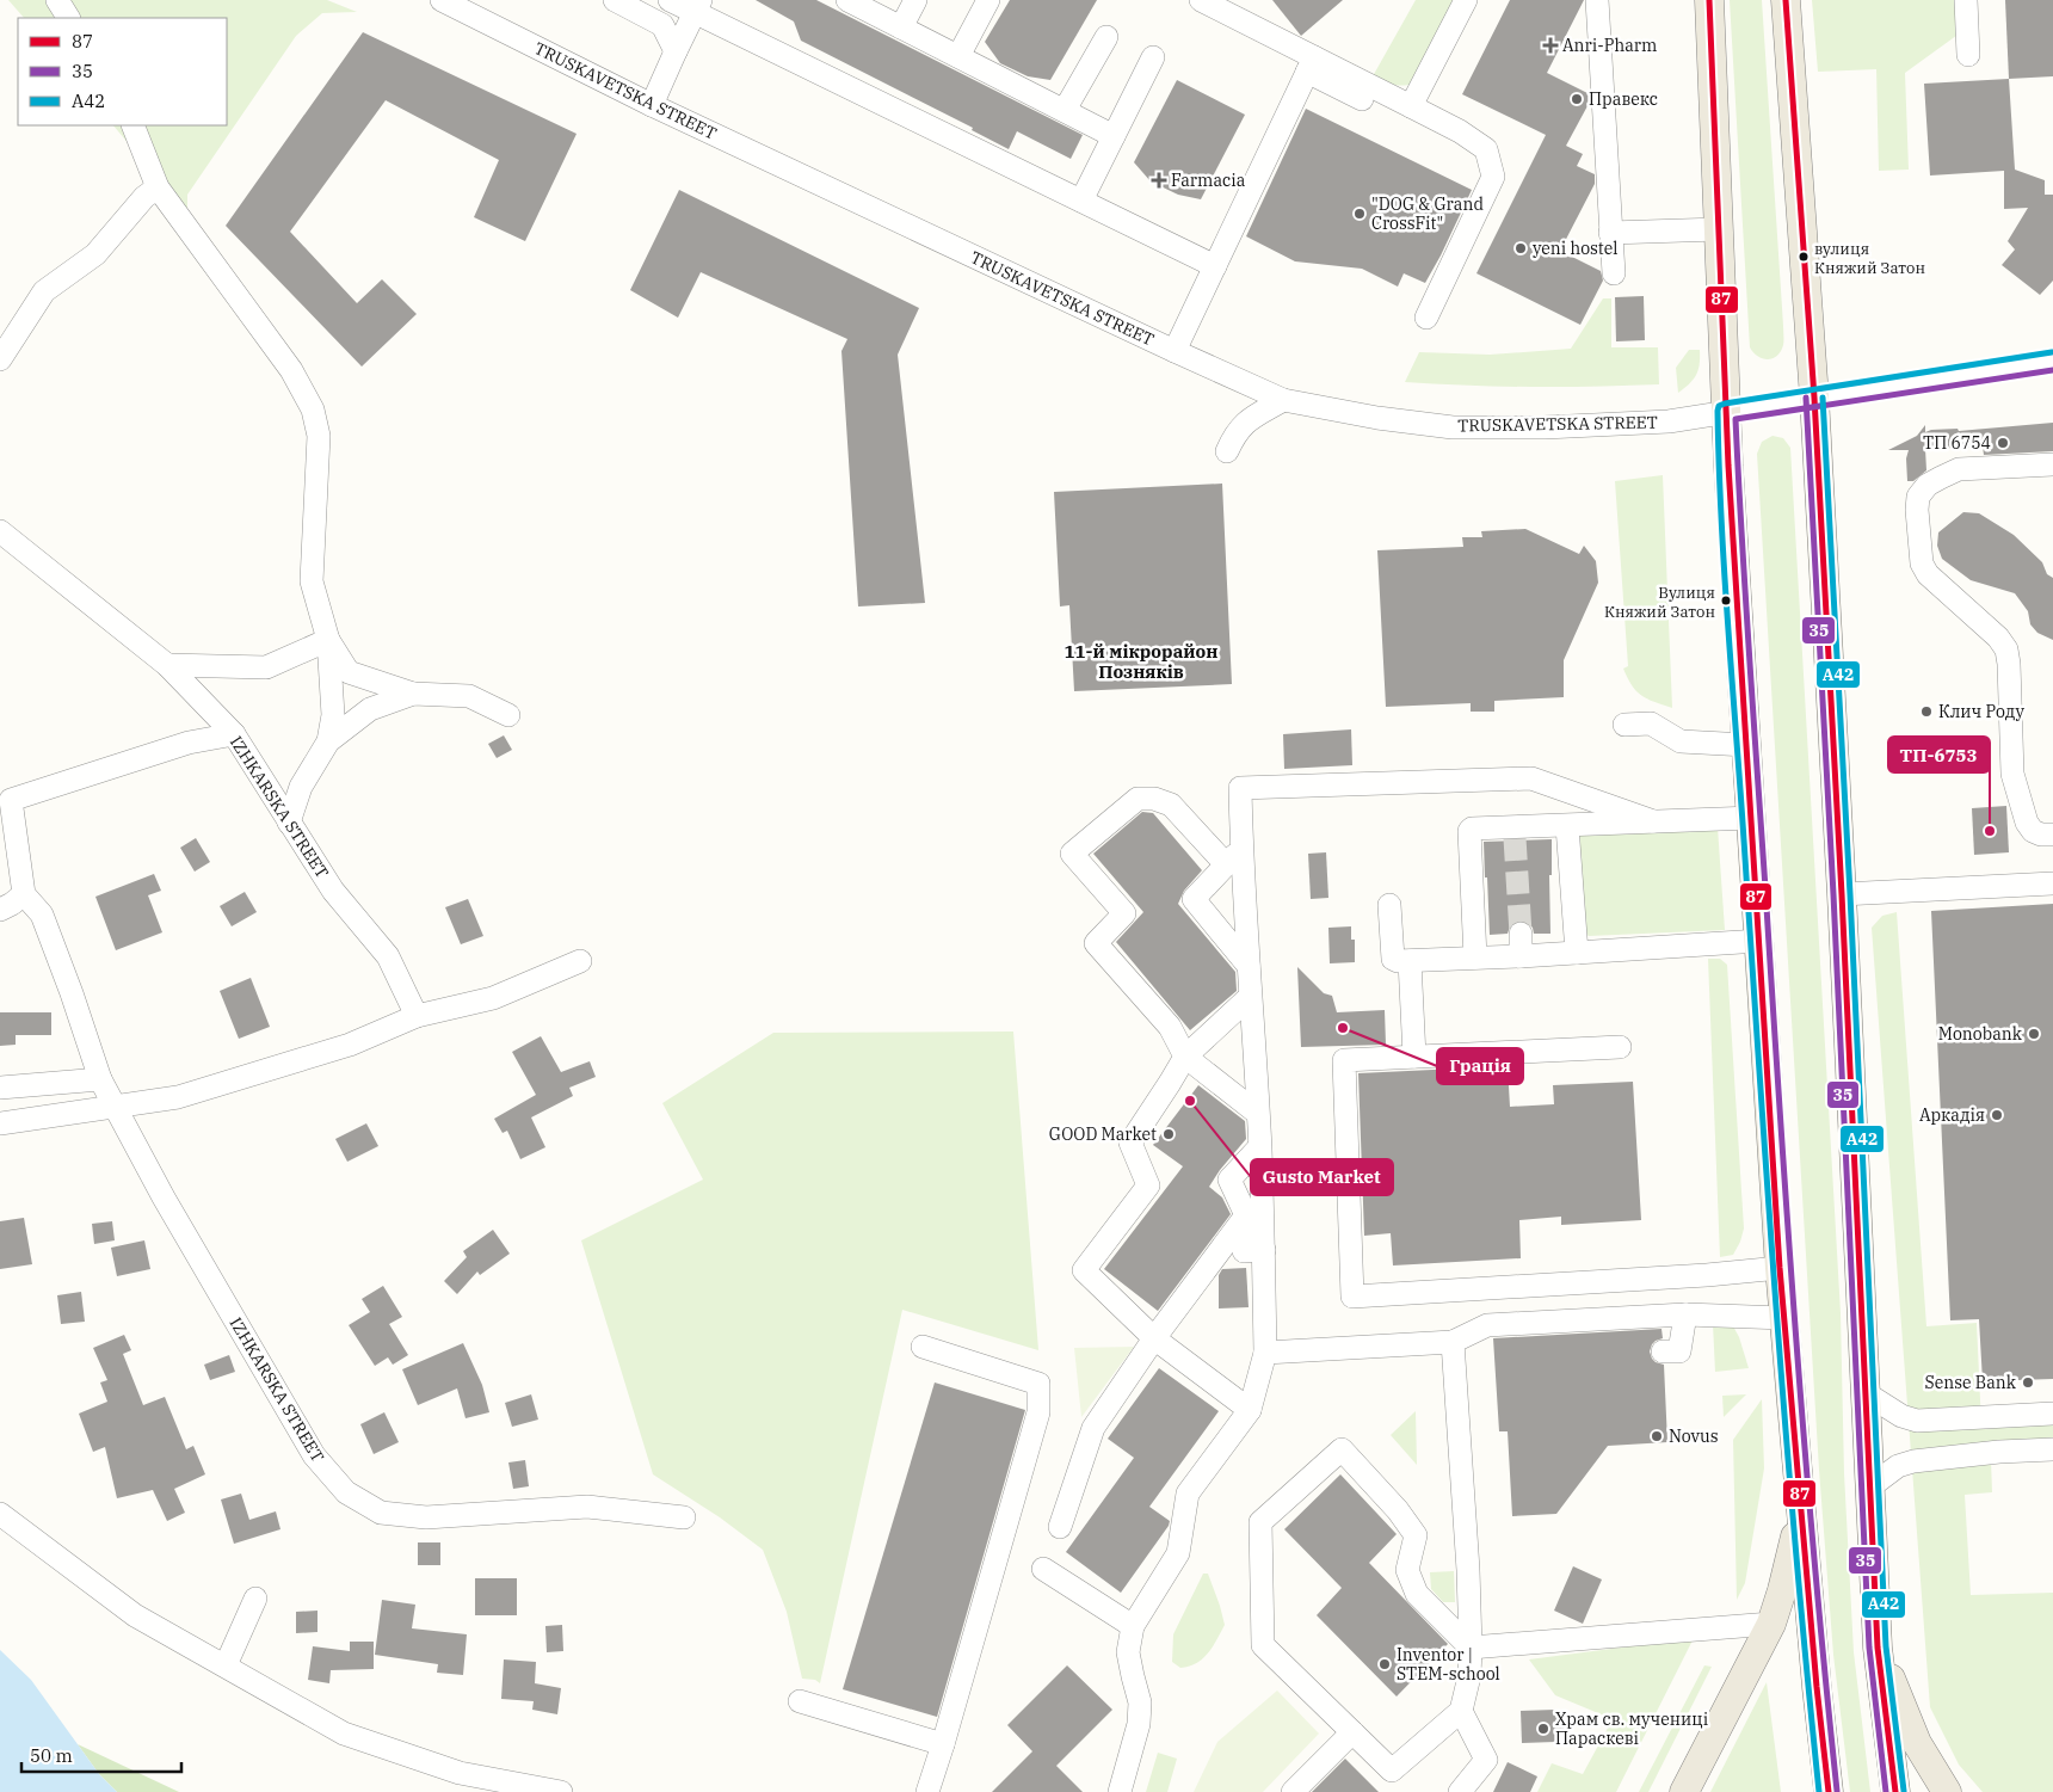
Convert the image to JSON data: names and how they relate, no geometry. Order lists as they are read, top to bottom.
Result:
{
  "streets": {
    "street": ["TRUSKAVETSKA STREET", "IZHKARSKA STREET"]
  },
  "districts": ["11-й мікрорайон Позняків"],
  "places": {
    "health": ["Anri-Pharm", "Farmacia"],
    "other": [
      "Правекс",
      "\"DOG & Grand CrossFit\"",
      "yeni hostel",
      "вулиця Княжий Затон",
      "ТП 6754",
      "Вулиця Княжий Затон",
      "Клич Роду",
      "ТП-6753",
      "Грація",
      "Monobank",
      "Gusto Market",
      "Аркадія",
      "GOOD Market",
      "Sense Bank",
      "Novus",
      "Inventor | STEM-school",
      "Храм св. мучениці Параскеві"
    ]
  },
  "lines": ["transit line 87", "transit line А42", "transit line 35"],
  "legend": ["87", "35", "А42"],
  "scale_bar": "50 m"
}
